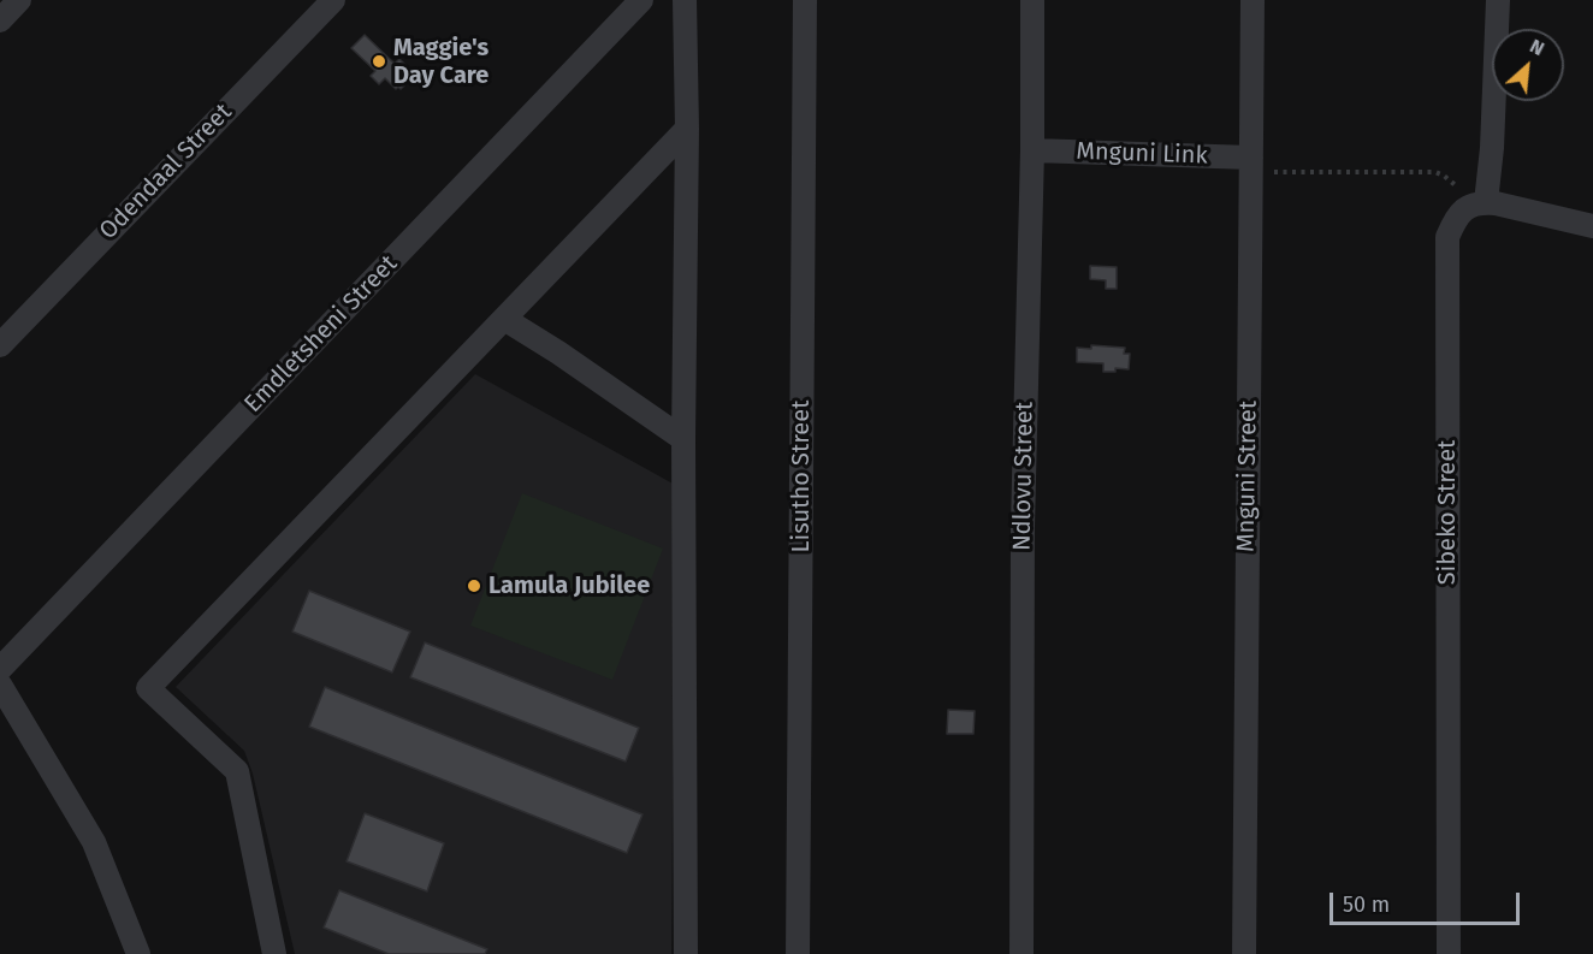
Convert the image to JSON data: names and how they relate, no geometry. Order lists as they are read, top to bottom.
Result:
{
  "streets": {
    "street": [
      "Mnguni Link",
      "Odendaal Street",
      "Emdletsheni Street",
      "Lisutho Street",
      "Ndlovu Street",
      "Mnguni Street",
      "Sibeko Street"
    ]
  },
  "crossings": [
    ["Mnguni Link", "Ndlovu Street"],
    ["Mnguni Link", "Mnguni Street"]
  ],
  "places": ["Maggie's Day Care", "Lamula Jubilee"],
  "scale_bar": "50 m",
  "north": "top right"
}
